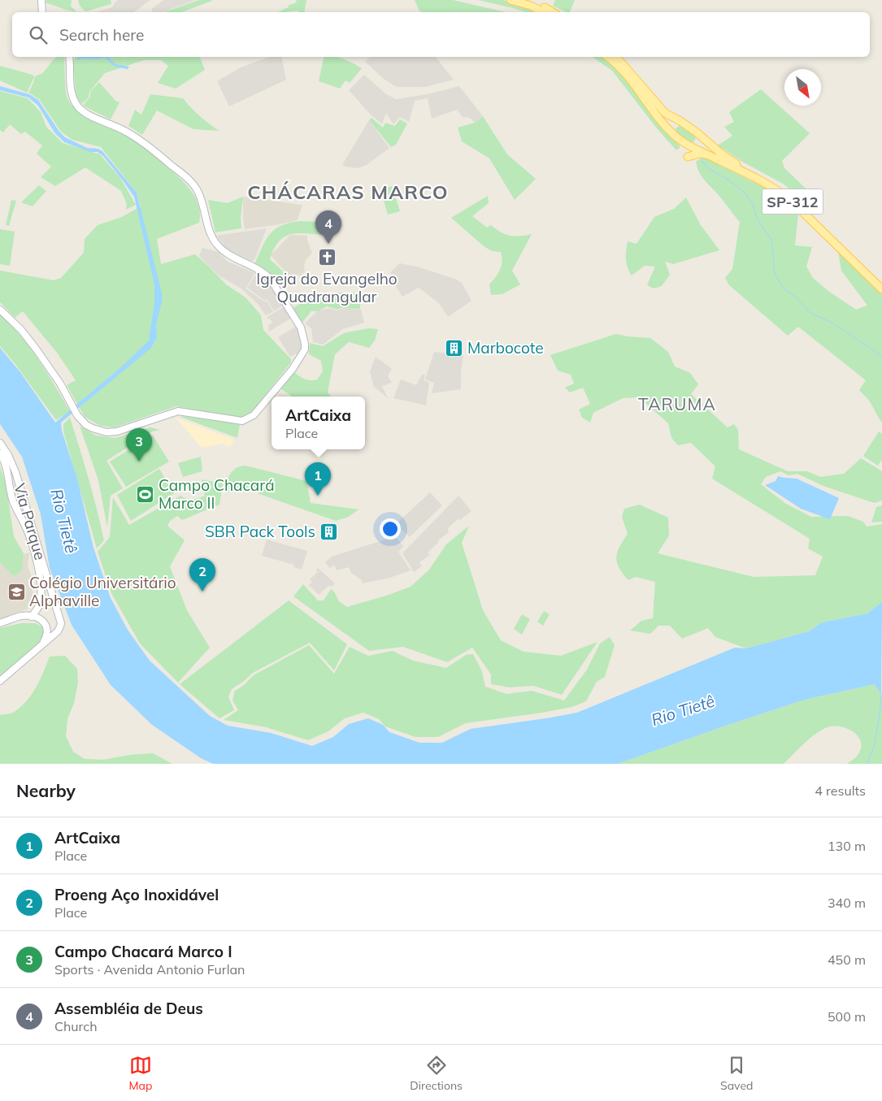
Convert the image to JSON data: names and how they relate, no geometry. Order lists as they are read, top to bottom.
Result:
{
  "streets": {
    "main road": ["SP-312", "Via Parque"]
  },
  "districts": ["CHÁCARAS MARCO", "TARUMA"],
  "water": ["Rio Tietê"],
  "places": {
    "church": ["Igreja do Evangelho Quadrangular"],
    "building": ["Marbocote", "SBR Pack Tools"],
    "sports": ["Campo Chacará Marco II"],
    "school or university": ["Colégio Universitário Alphaville"]
  },
  "north": "bottom right",
  "page": {
    "search": "Search here",
    "pins": [
      "4",
      "3",
      "1",
      "2"
    ],
    "popup": ["ArtCaixa", "Place"],
    "heading": ["Nearby", "4 results"],
    "list": [
      {
        "mark": "1",
        "name": "ArtCaixa",
        "note": "Place",
        "value": "130 m"
      },
      {
        "mark": "2",
        "name": "Proeng Aço Inoxidável",
        "note": "Place",
        "value": "340 m"
      },
      {
        "mark": "3",
        "name": "Campo Chacará Marco I",
        "note": "Sports · Avenida Antonio Furlan",
        "value": "450 m"
      },
      {
        "mark": "4",
        "name": "Assembléia de Deus",
        "note": "Church",
        "value": "500 m"
      }
    ],
    "nav": ["Map", "Directions", "Saved"]
  }
}
